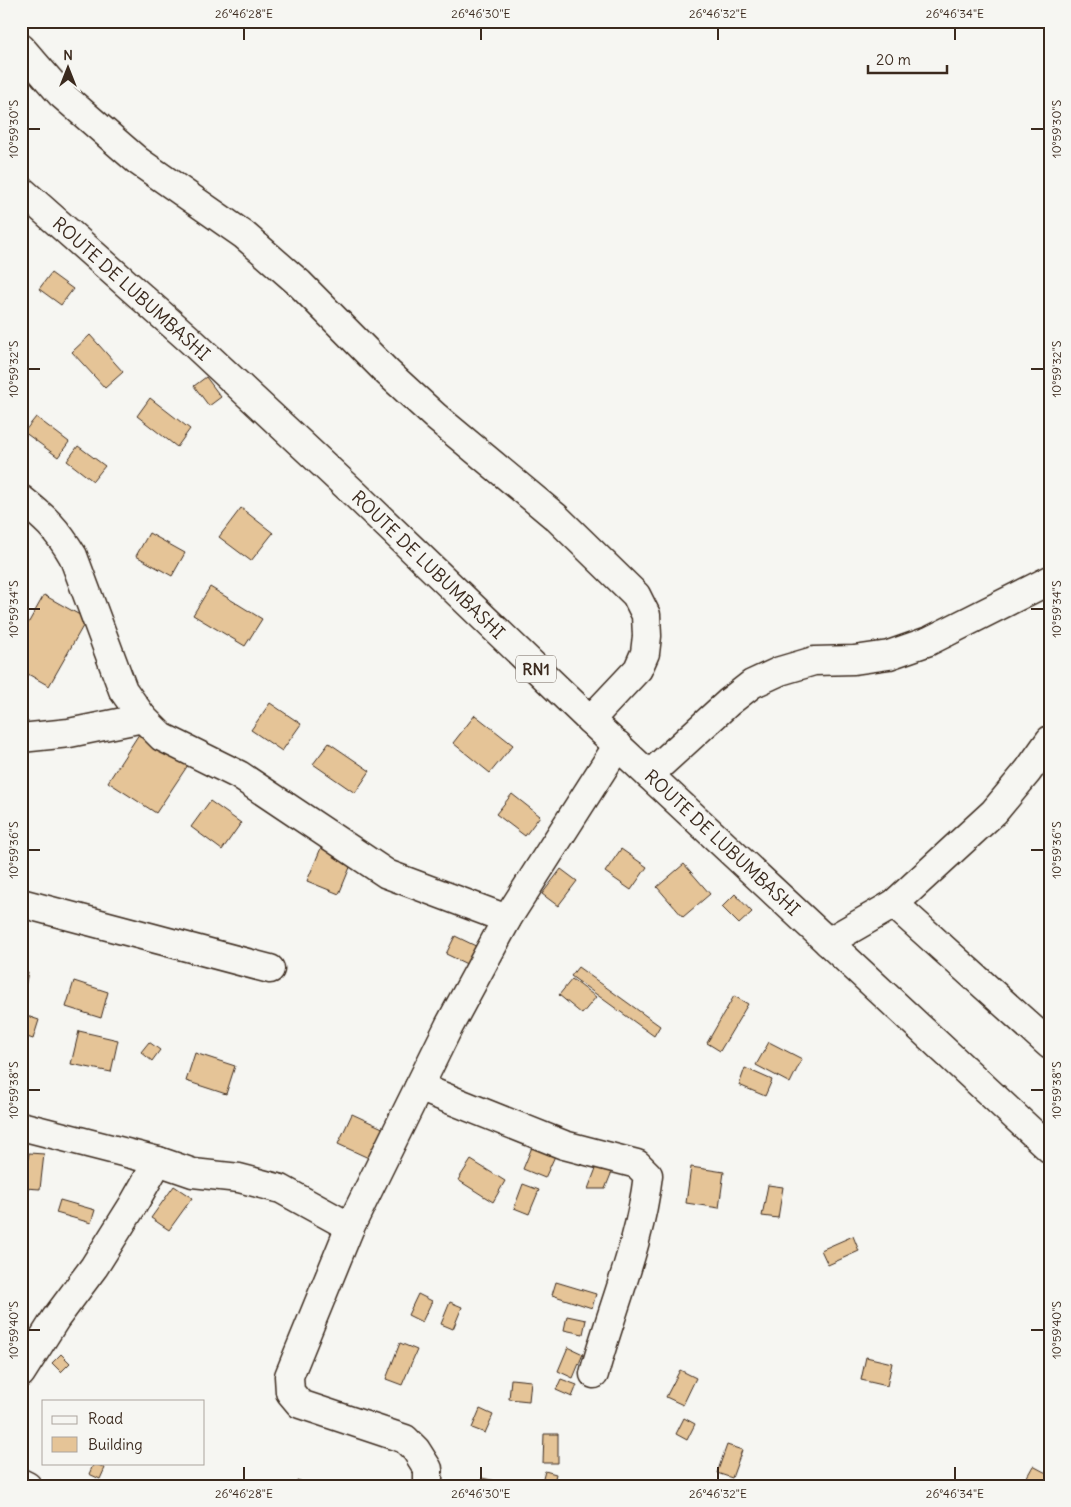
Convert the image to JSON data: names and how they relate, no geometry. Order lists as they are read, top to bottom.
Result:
{
  "streets": {
    "main road": ["ROUTE DE LUBUMBASHI", "RN1"]
  },
  "legend": ["Road", "Building"],
  "scale_bar": "20 m",
  "north": "top",
  "coordinates": [
    "26°46'28\"E",
    "26°46'30\"E",
    "26°46'32\"E",
    "26°46'34\"E",
    "10°59'30\"S",
    "10°59'32\"S",
    "10°59'34\"S",
    "10°59'36\"S",
    "10°59'38\"S",
    "10°59'40\"S"
  ]
}
